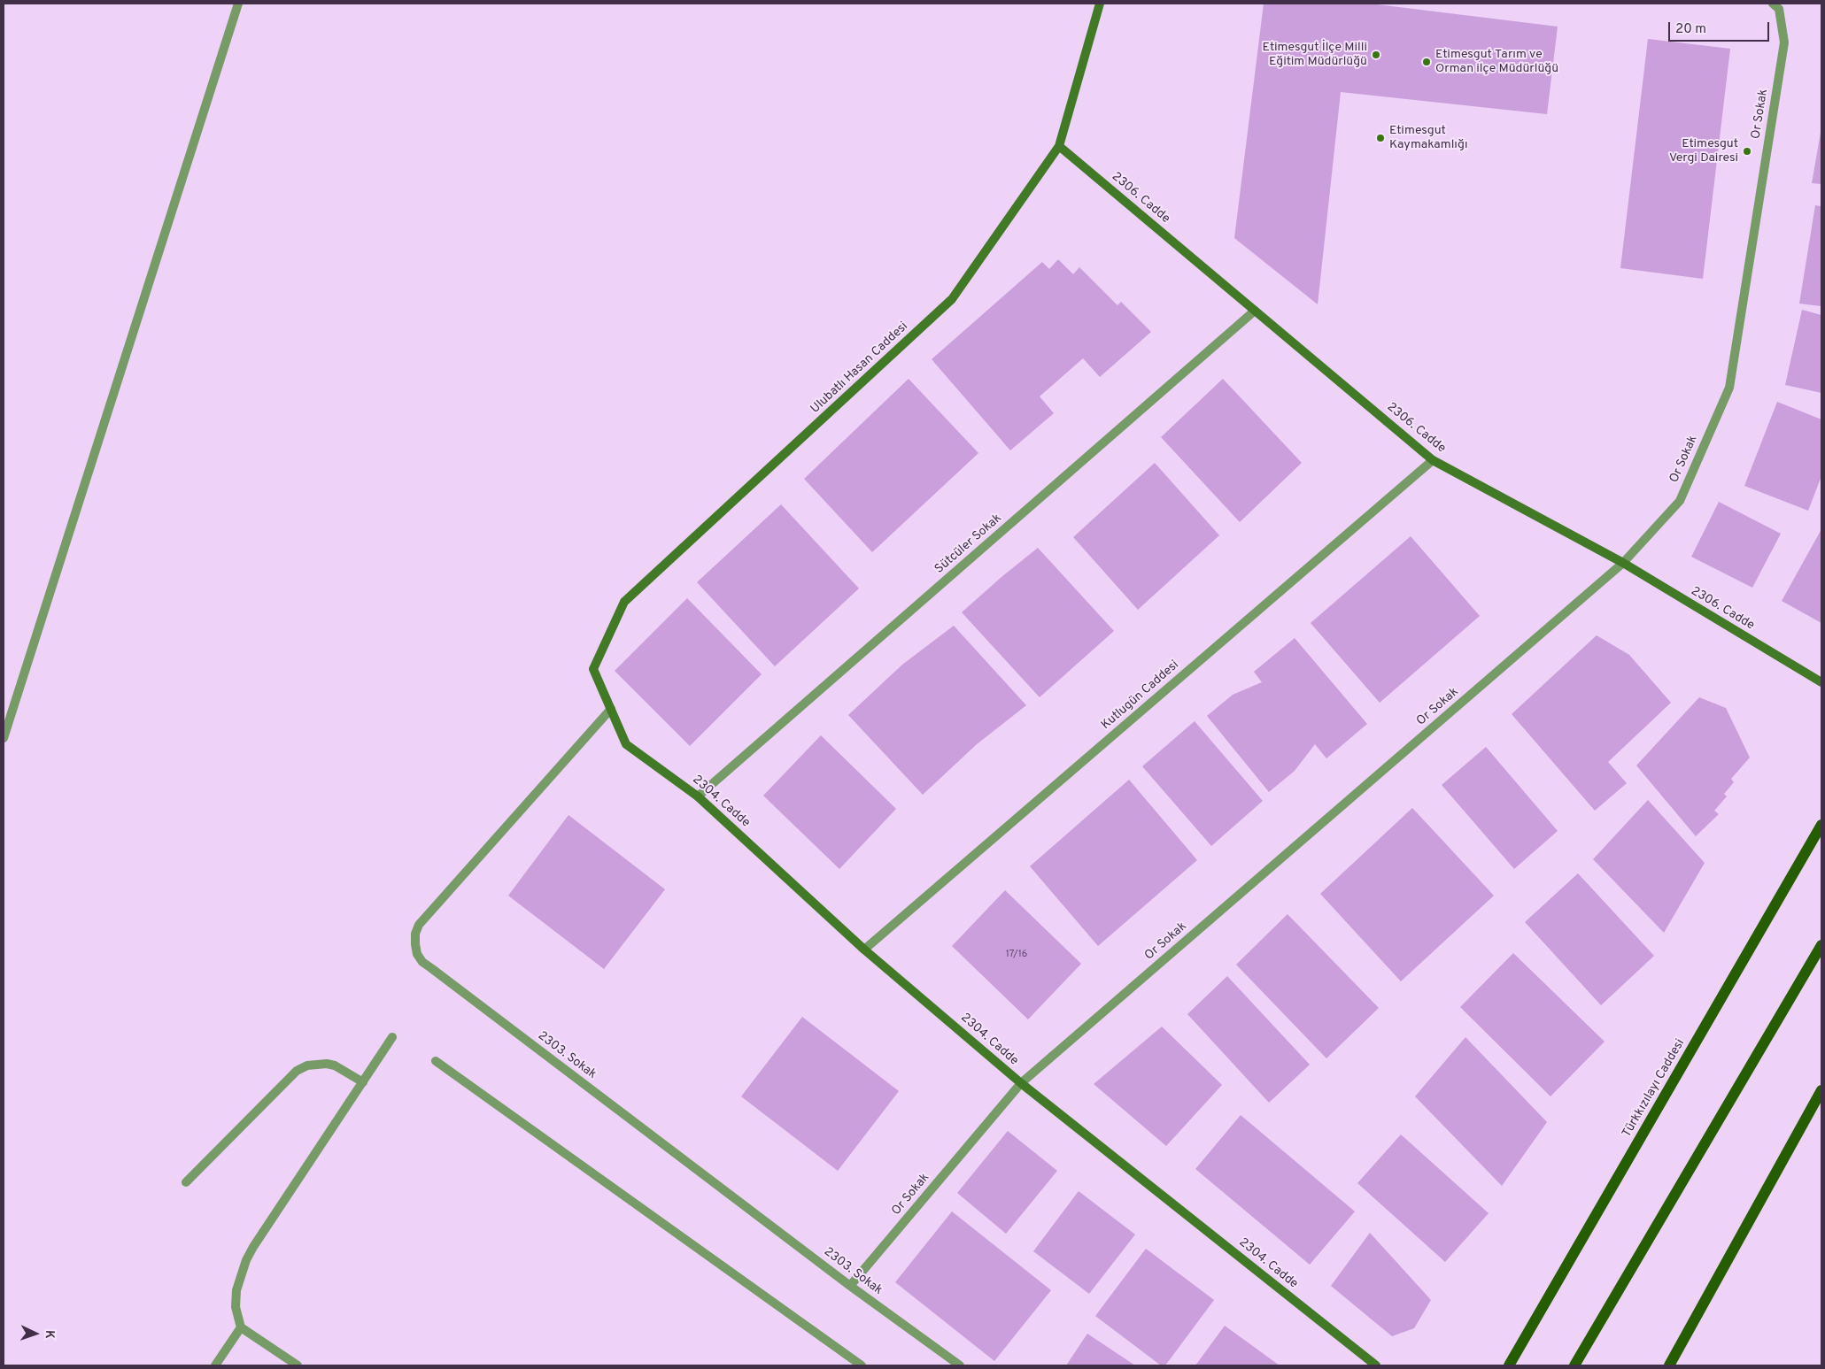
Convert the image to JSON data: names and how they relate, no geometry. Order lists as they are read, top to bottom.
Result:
{
  "streets": {
    "main road": ["Türkkızılayı Caddesi"],
    "street": [
      "Or Sokak",
      "2306. Cadde",
      "Ulubatlı Hasan Caddesi",
      "Sütcüler Sokak",
      "Kutlugün Caddesi",
      "2304. Cadde",
      "2303. Sokak"
    ]
  },
  "crossings": [
    ["Or Sokak", "2306. Cadde"],
    ["Or Sokak", "2304. Cadde"],
    ["Or Sokak", "2303. Sokak"],
    ["2306. Cadde", "Ulubatlı Hasan Caddesi"],
    ["2306. Cadde", "Sütcüler Sokak"],
    ["2306. Cadde", "Kutlugün Caddesi"],
    ["Ulubatlı Hasan Caddesi", "2304. Cadde"],
    ["Ulubatlı Hasan Caddesi", "2303. Sokak"],
    ["Sütcüler Sokak", "2304. Cadde"],
    ["Kutlugün Caddesi", "2304. Cadde"],
    ["2304. Cadde", "2303. Sokak"]
  ],
  "places": [
    "Etimesgut İlçe Milli Eğitim Müdürlüğü",
    "Etimesgut Tarım ve Orman ilçe Müdürlüğü",
    "Etimesgut Kaymakamlığı",
    "Etimesgut Vergi Dairesi"
  ],
  "house_numbers": ["17/16"],
  "scale_bar": "20 m",
  "north": "right"
}
